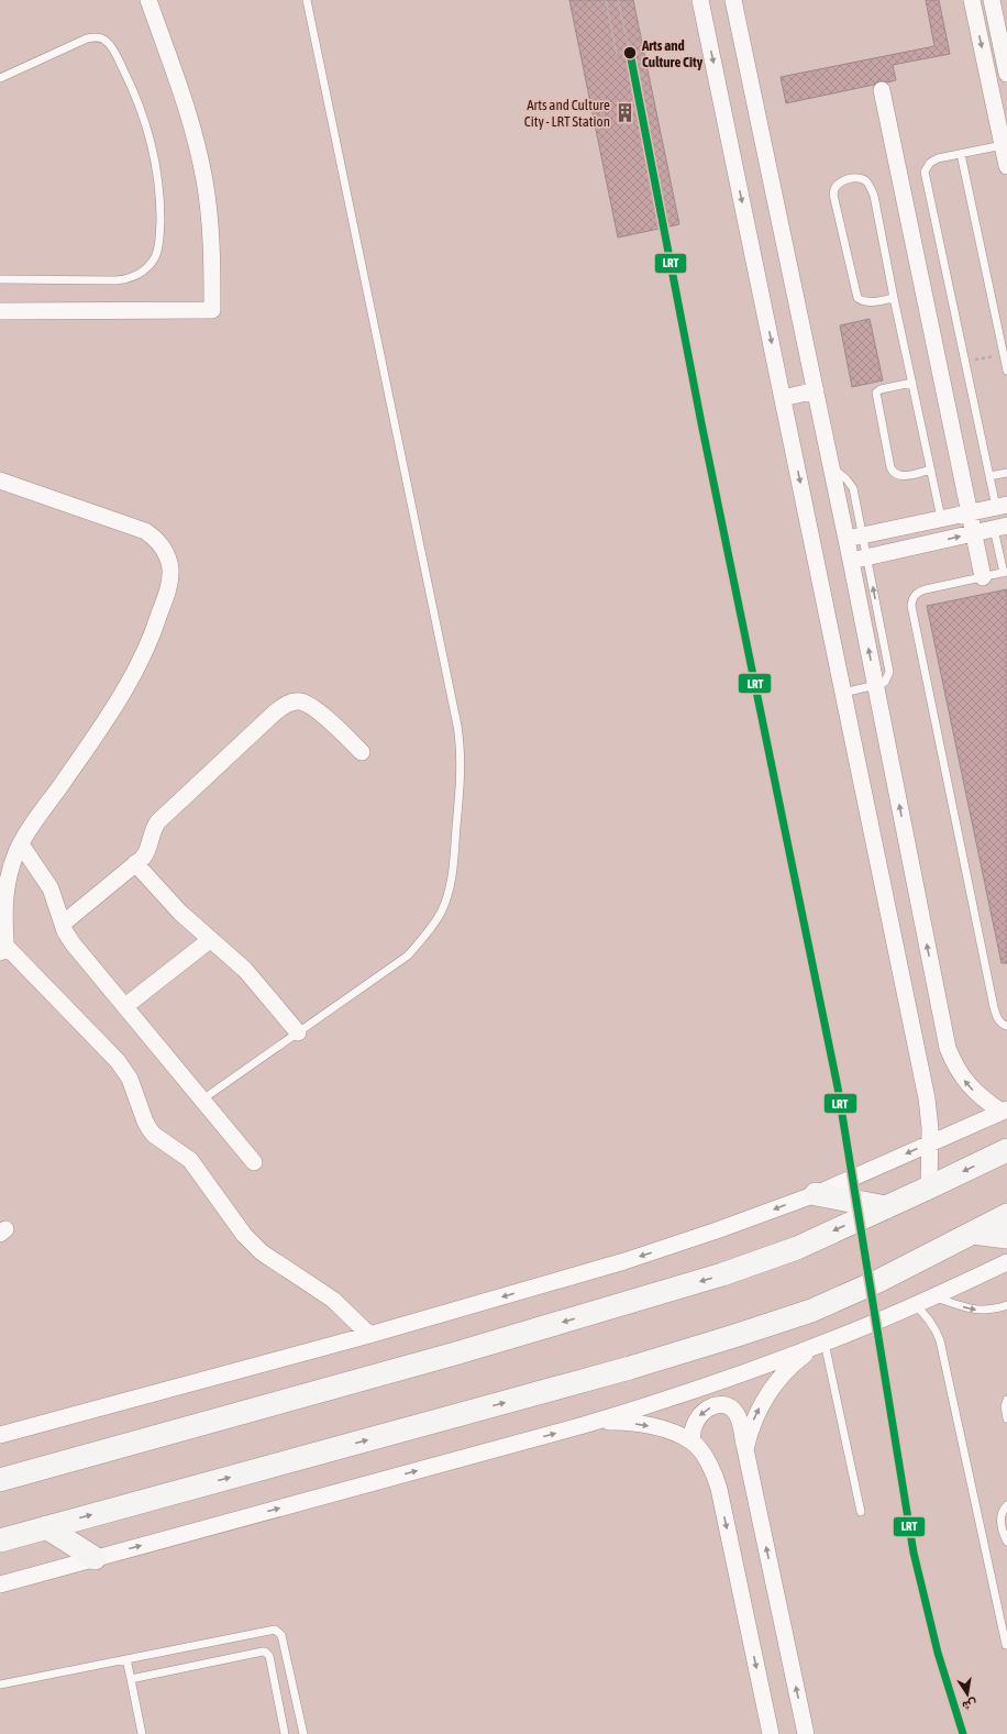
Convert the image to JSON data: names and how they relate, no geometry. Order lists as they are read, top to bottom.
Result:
{
  "places": {
    "other": ["Arts and Culture City"],
    "building": ["Arts and Culture City - LRT Station"]
  },
  "lines": ["rail line LRT"],
  "north": "bottom"
}
